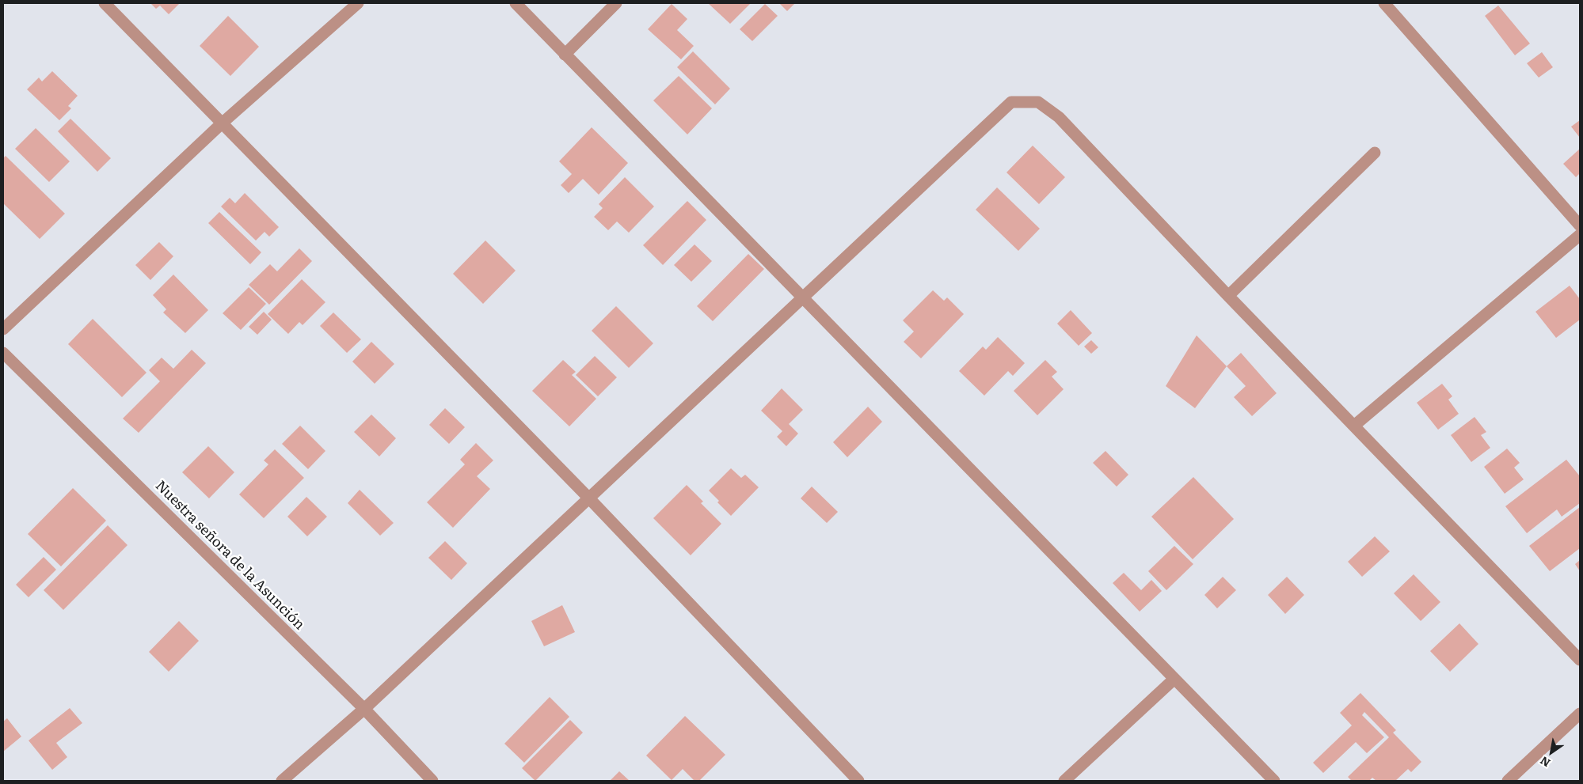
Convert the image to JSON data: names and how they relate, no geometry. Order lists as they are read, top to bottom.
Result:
{
  "streets": {
    "street": ["Nuestra señora de la Asunción"]
  },
  "north": "bottom left"
}
